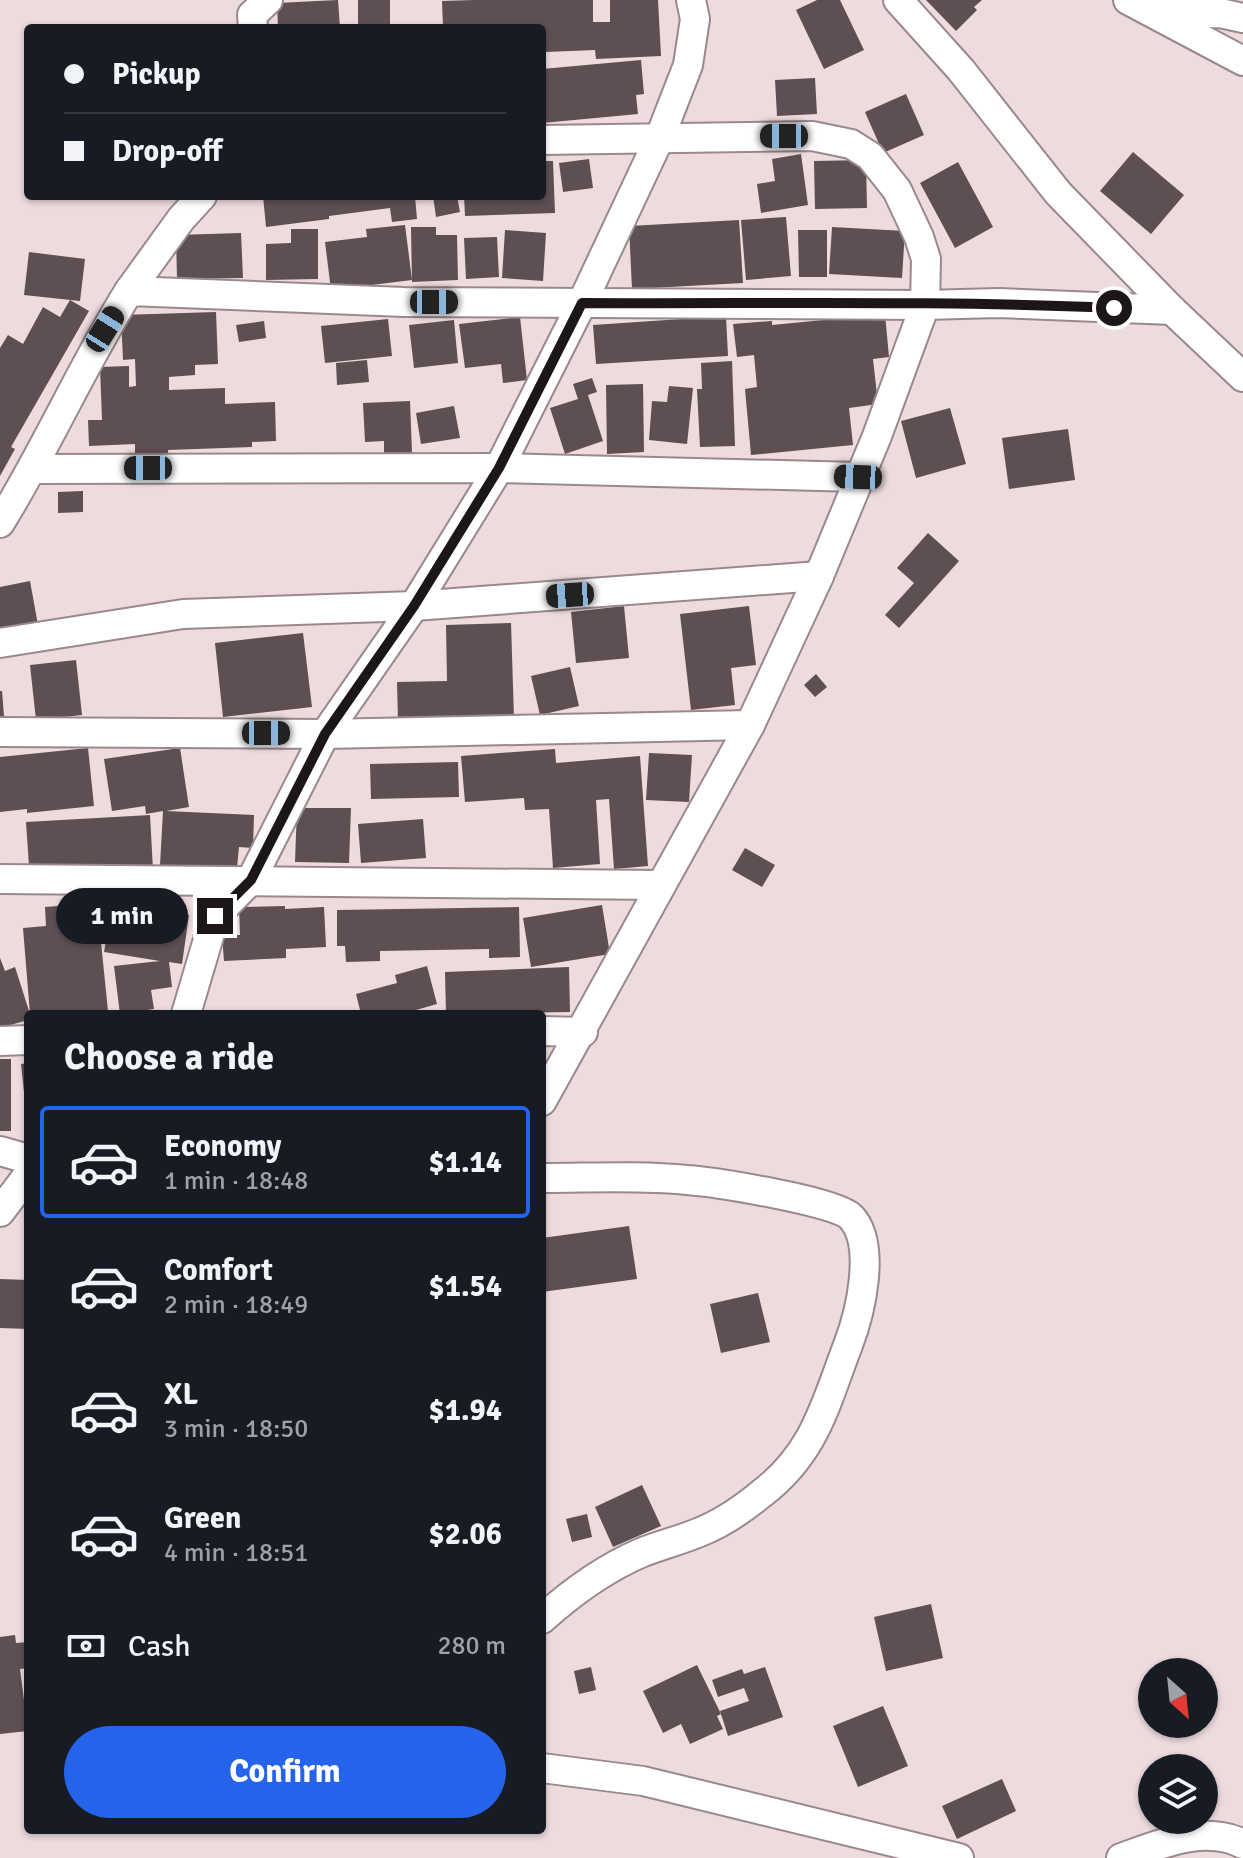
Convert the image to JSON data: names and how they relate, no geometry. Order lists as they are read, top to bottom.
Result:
{
  "north": "bottom right",
  "page": {
    "banner": ["Pickup", "Drop-off"],
    "bubble": "1 min",
    "heading": "Choose a ride",
    "list": [
      {
        "name": "Economy",
        "note": "1 min · 18:48",
        "value": "$1.14"
      },
      {
        "name": "Comfort",
        "note": "2 min · 18:49",
        "value": "$1.54"
      },
      {
        "name": "XL",
        "note": "3 min · 18:50",
        "value": "$1.94"
      },
      {
        "name": "Green",
        "note": "4 min · 18:51",
        "value": "$2.06"
      }
    ],
    "pay": ["Cash", "280 m"],
    "buttons": "Confirm"
  }
}
